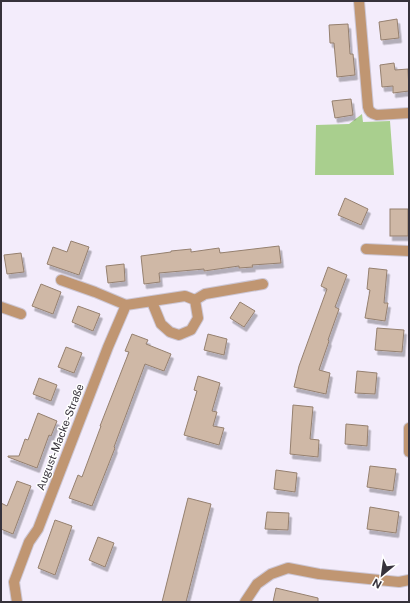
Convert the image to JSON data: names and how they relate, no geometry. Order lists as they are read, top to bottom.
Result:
{
  "streets": {
    "street": ["August-Macke-Straße"]
  },
  "north": "bottom left"
}
